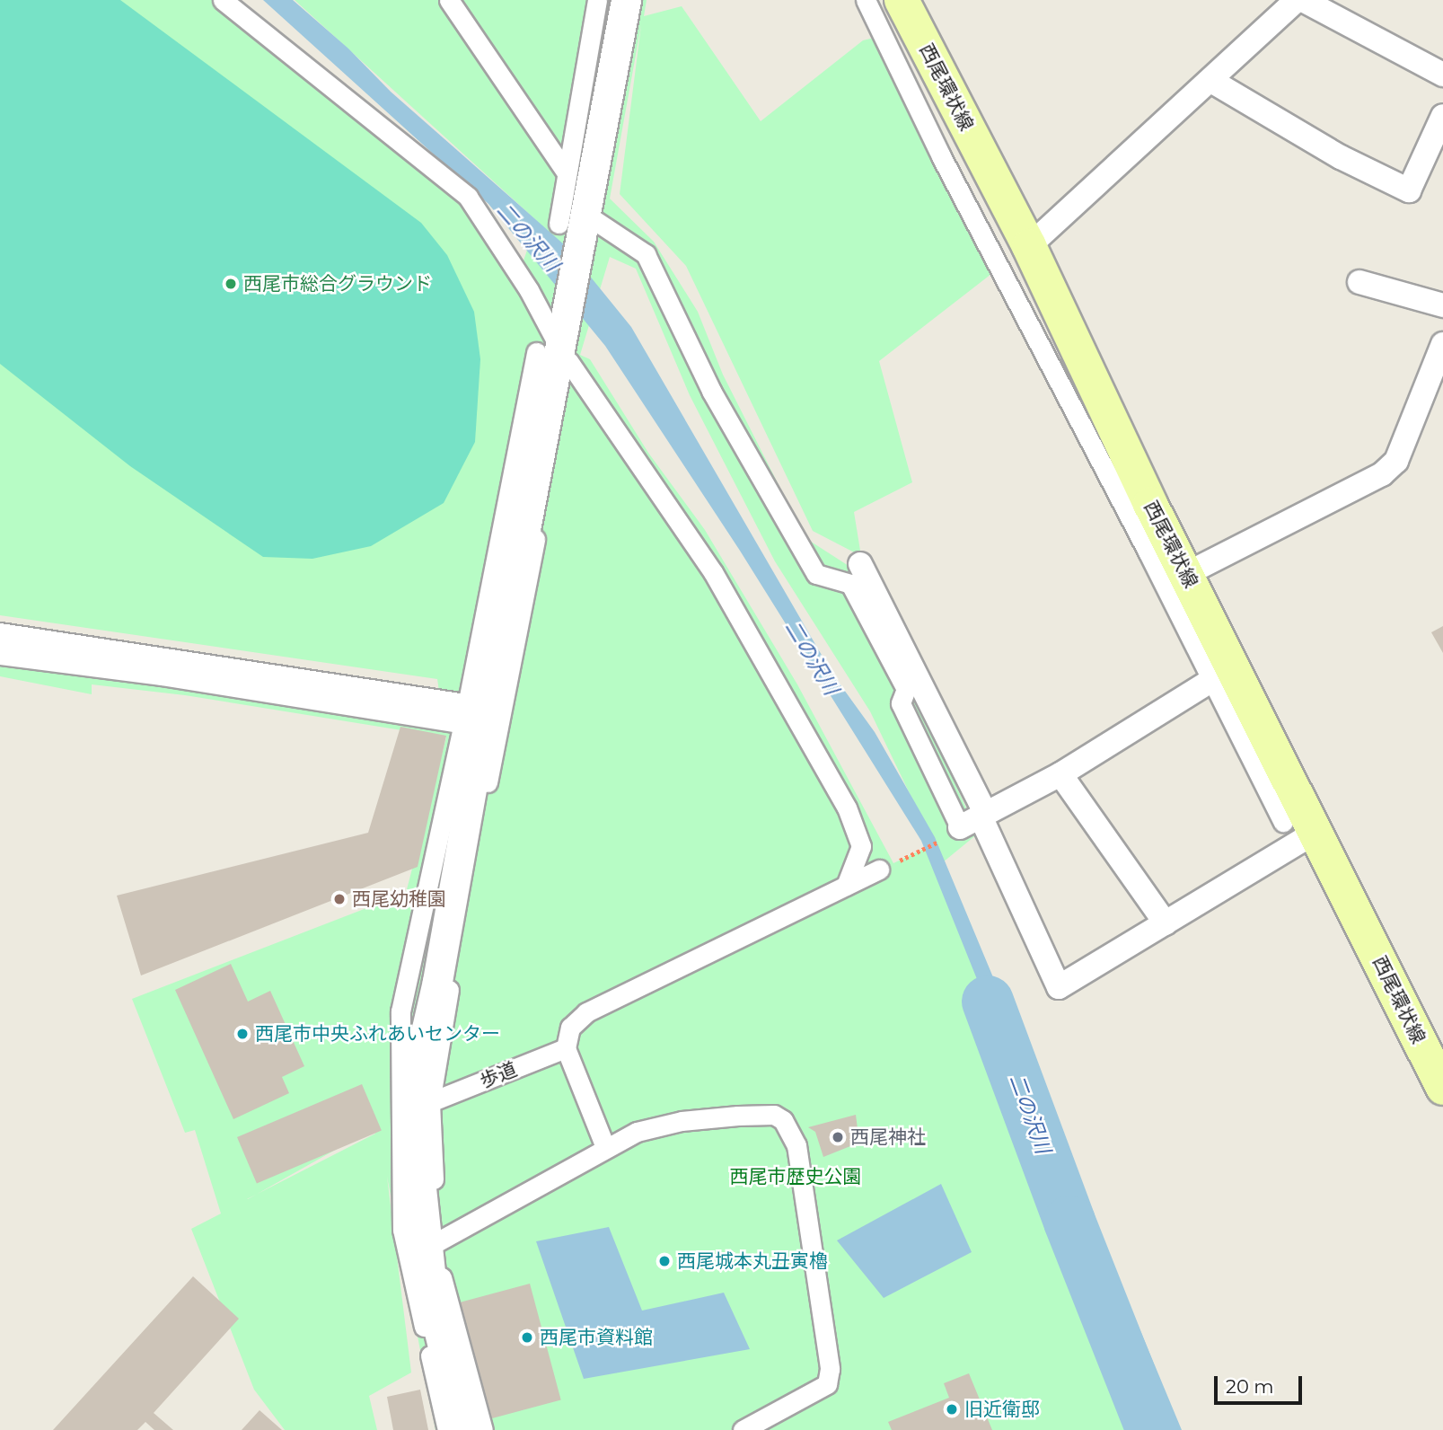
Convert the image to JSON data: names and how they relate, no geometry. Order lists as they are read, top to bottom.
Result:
{
  "streets": {
    "main road": ["西尾環状線"],
    "street": ["歩道"]
  },
  "water": ["二の沢川"],
  "parks": ["西尾市歴史公園"],
  "places": [
    "西尾市総合グラウンド",
    "西尾幼稚園",
    "西尾市中央ふれあいセンター",
    "西尾神社",
    "西尾城本丸丑寅櫓",
    "西尾市資料館",
    "旧近衛邸"
  ],
  "scale_bar": "20 m"
}
